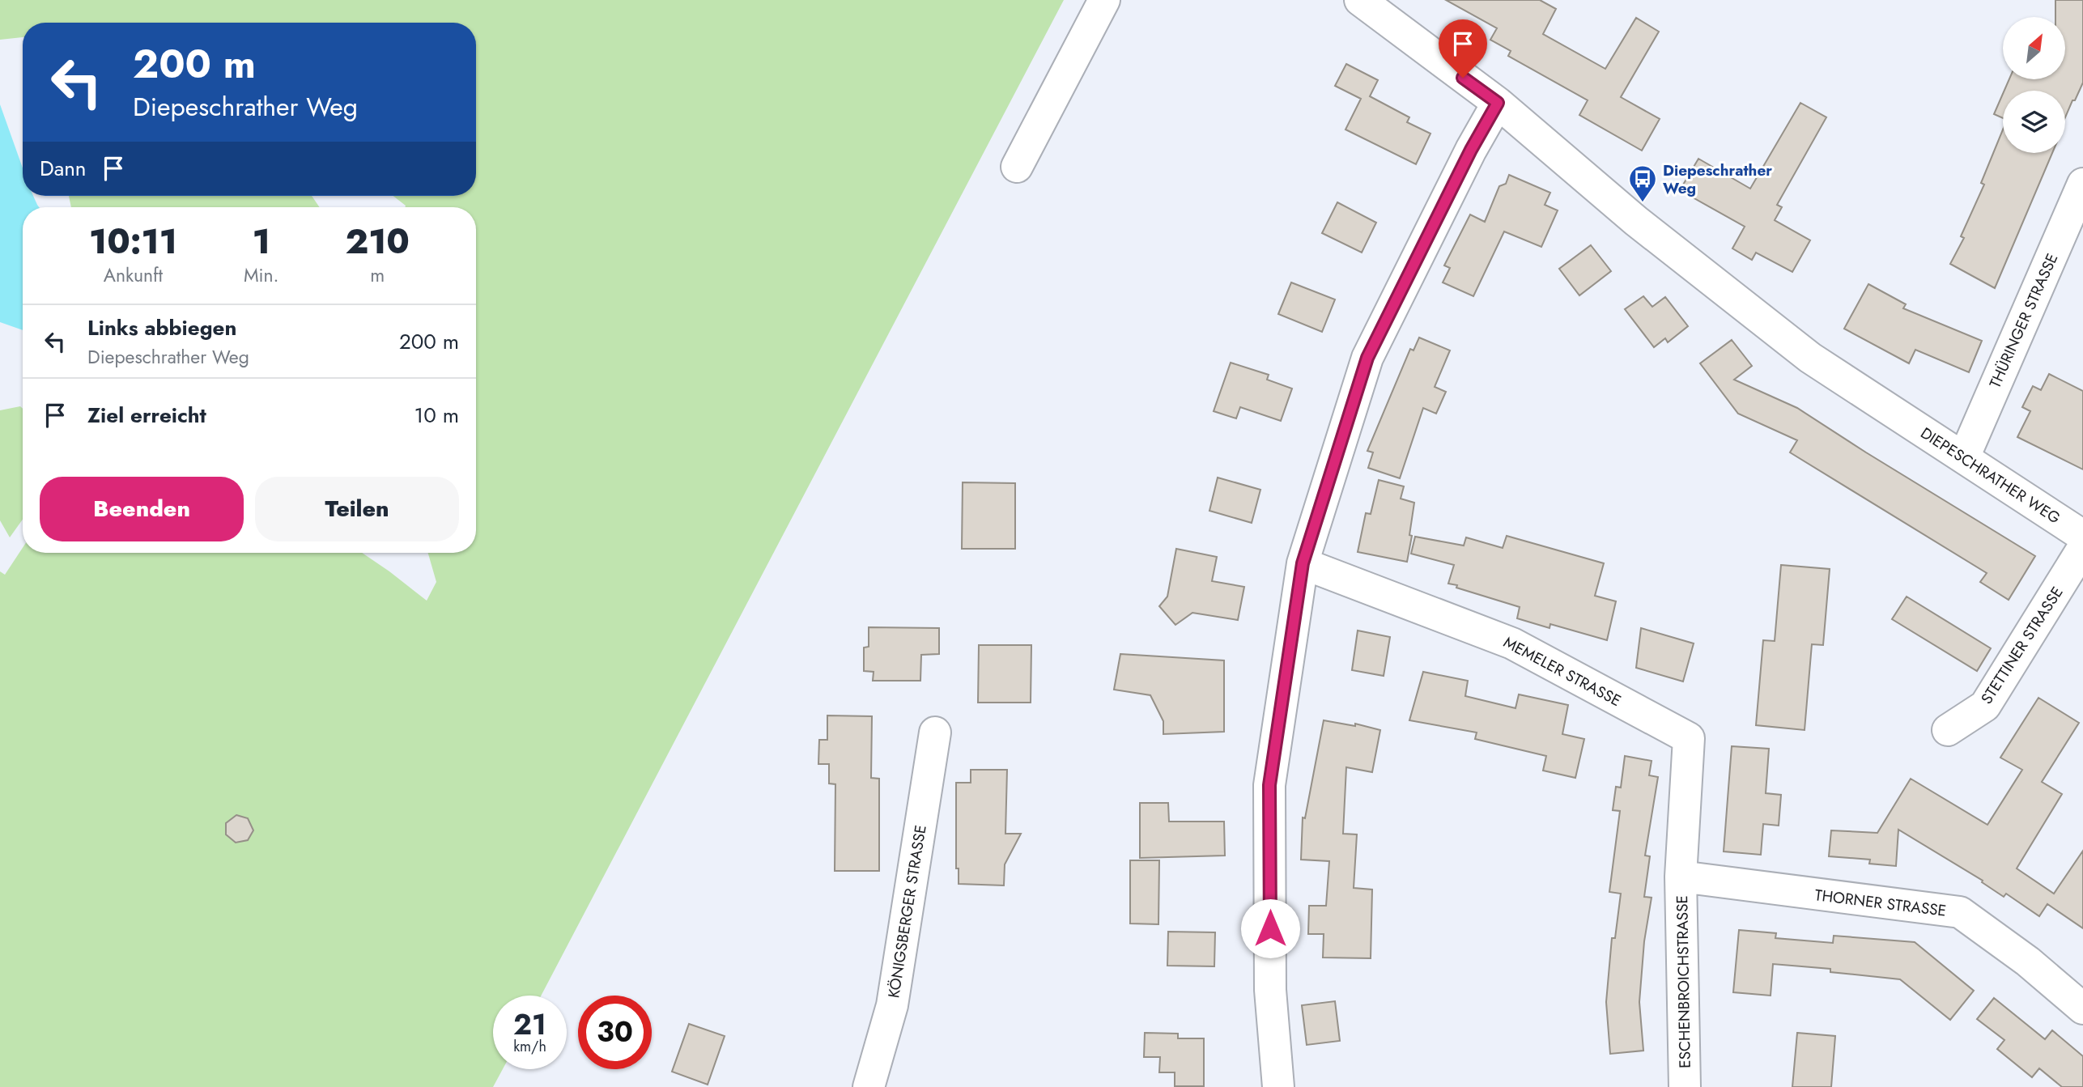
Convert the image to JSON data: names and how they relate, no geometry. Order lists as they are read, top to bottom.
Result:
{
  "streets": {
    "street": [
      "THÜRINGER STRASSE",
      "DIEPESCHRATHER WEG",
      "STETTINER STRASSE",
      "MEMELER STRASSE",
      "THORNER STRASSE",
      "KÖNIGSBERGER STRASSE",
      "ESCHENBROICHSTRASSE"
    ]
  },
  "crossings": [
    ["THÜRINGER STRASSE", "DIEPESCHRATHER WEG"],
    ["MEMELER STRASSE", "THORNER STRASSE"],
    ["MEMELER STRASSE", "ESCHENBROICHSTRASSE"],
    ["THORNER STRASSE", "ESCHENBROICHSTRASSE"]
  ],
  "places": {
    "bus stop": ["Diepeschrather Weg"]
  },
  "north": "top right",
  "page": {
    "turn": ["200 m", "Diepeschrather Weg"],
    "then": "Dann",
    "eta": [
      "10:11",
      "Ankunft",
      "1",
      "Min.",
      "210",
      "m"
    ],
    "list": [
      {
        "name": "Links abbiegen",
        "note": "Diepeschrather Weg",
        "value": "200 m"
      },
      {
        "name": "Ziel erreicht",
        "value": "10 m"
      }
    ],
    "buttons": ["Beenden", "Teilen"],
    "speed": "21 km/h",
    "limit": "30"
  }
}
